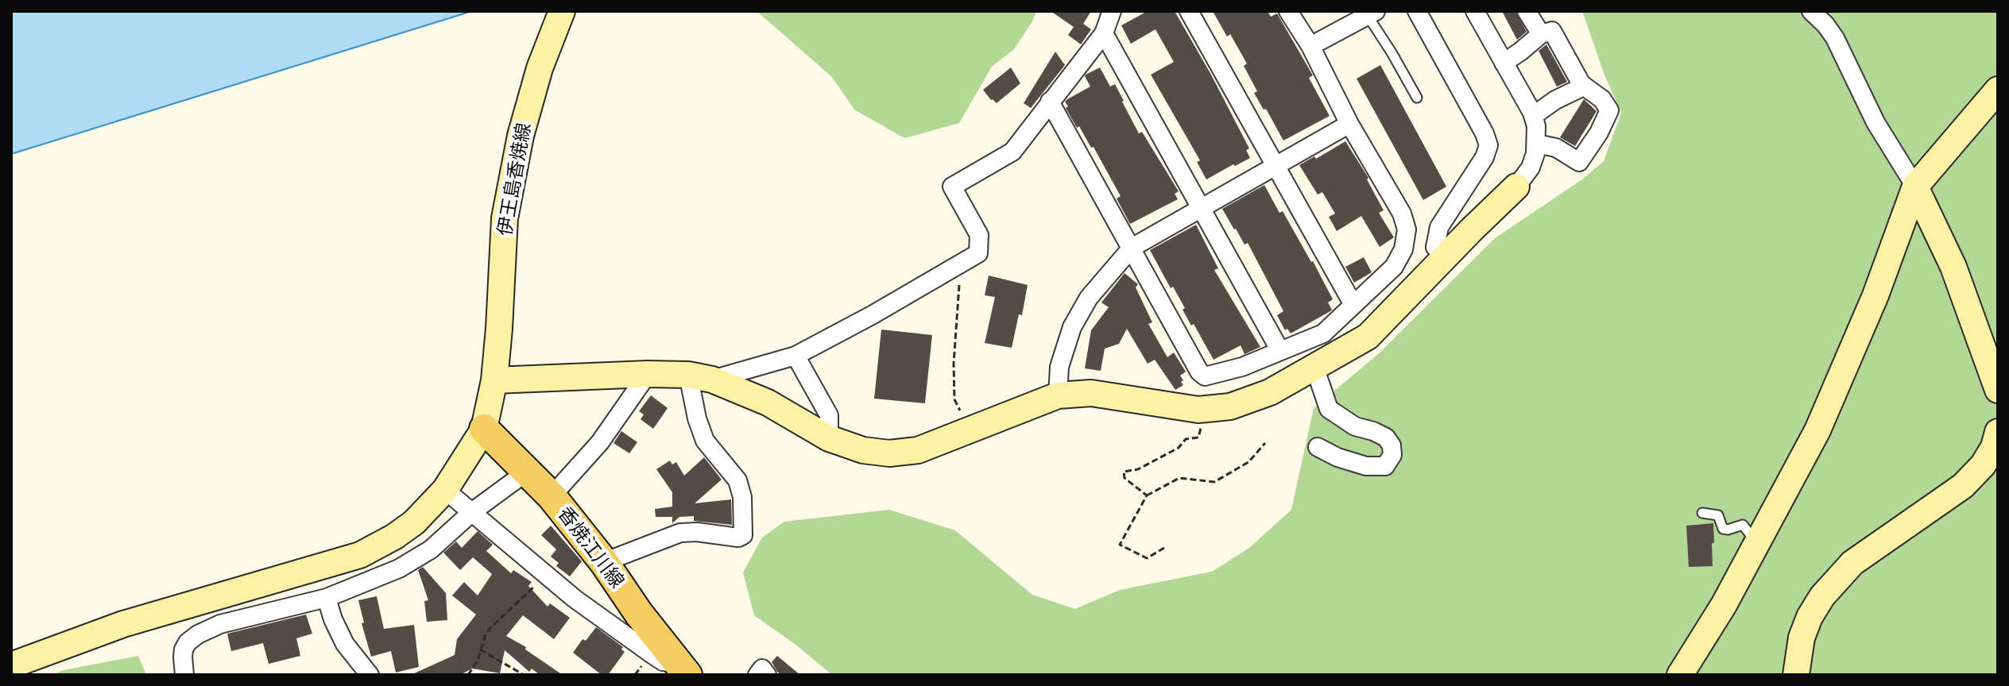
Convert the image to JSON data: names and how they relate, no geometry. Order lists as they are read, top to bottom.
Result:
{
  "streets": {
    "main road": ["香焼江川線"],
    "street": ["伊王島香焼線"]
  },
  "crossings": [
    ["伊王島香焼線", "香焼江川線"]
  ]
}
